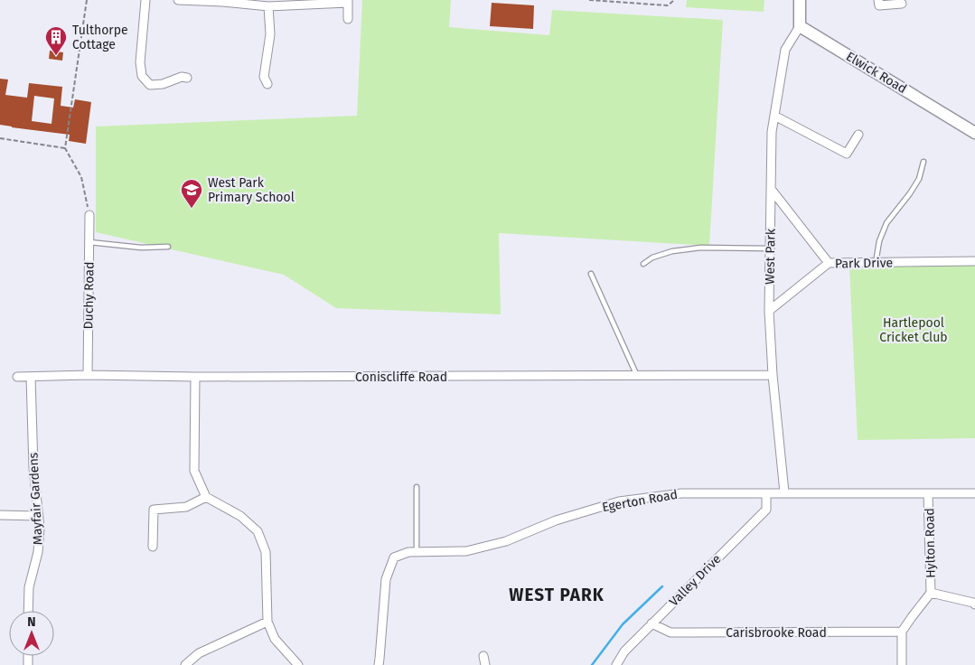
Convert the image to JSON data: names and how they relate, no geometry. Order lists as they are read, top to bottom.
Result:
{
  "streets": {
    "street": [
      "Elwick Road",
      "West Park",
      "Park Drive",
      "Duchy Road",
      "Coniscliffe Road",
      "Mayfair Gardens",
      "Egerton Road",
      "Hylton Road",
      "Valley Drive",
      "Carisbrooke Road"
    ]
  },
  "crossings": [
    ["Elwick Road", "West Park"],
    ["West Park", "Park Drive"],
    ["West Park", "Coniscliffe Road"],
    ["West Park", "Egerton Road"],
    ["Duchy Road", "Coniscliffe Road"],
    ["Coniscliffe Road", "Mayfair Gardens"],
    ["Egerton Road", "Hylton Road"],
    ["Egerton Road", "Valley Drive"],
    ["Hylton Road", "Carisbrooke Road"],
    ["Valley Drive", "Carisbrooke Road"]
  ],
  "districts": ["WEST PARK"],
  "parks": ["Hartlepool Cricket Club"],
  "places": {
    "building": ["Tulthorpe Cottage"],
    "school or university": ["West Park Primary School"]
  },
  "north": "top"
}
